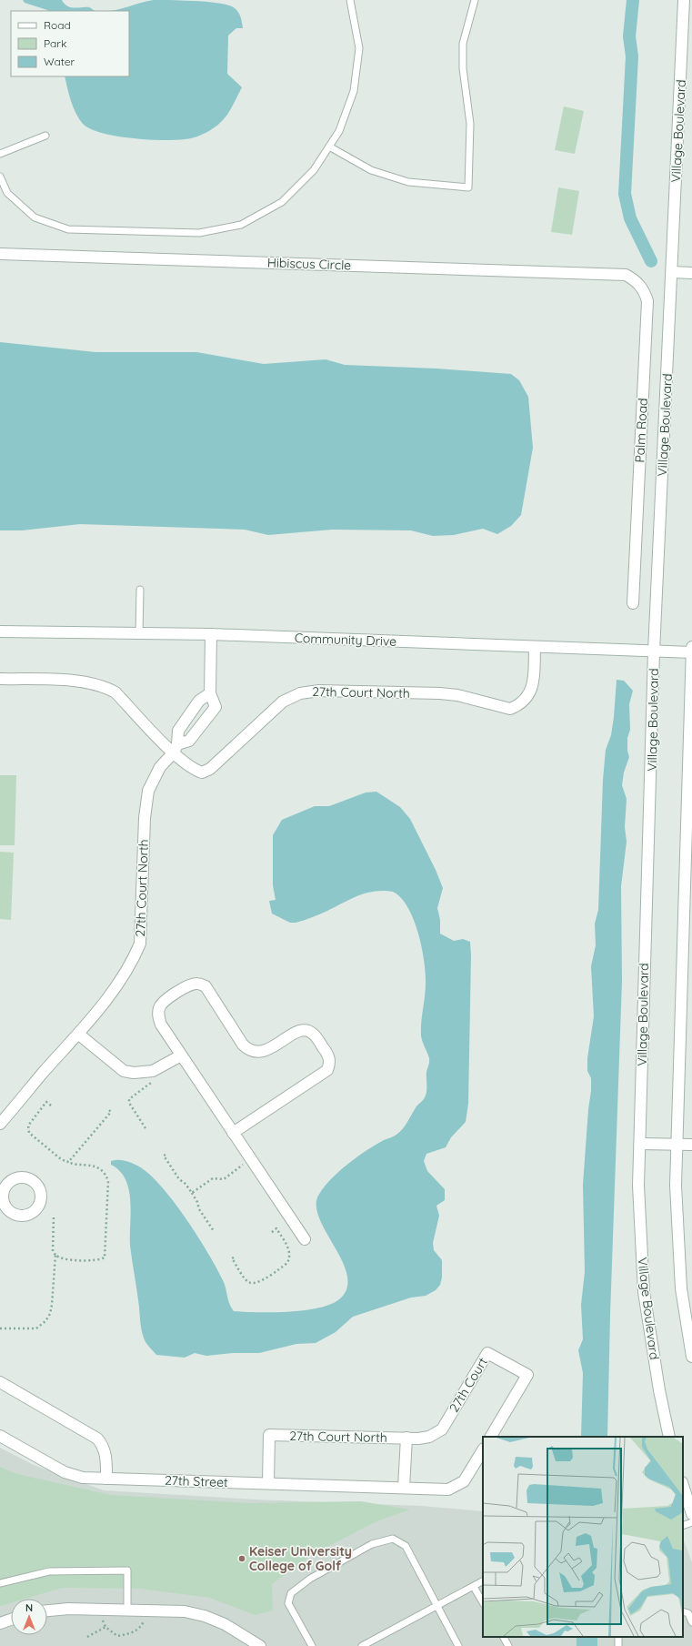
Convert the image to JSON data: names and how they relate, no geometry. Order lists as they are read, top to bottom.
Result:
{
  "streets": {
    "street": [
      "Village Boulevard",
      "Hibiscus Circle",
      "Palm Road",
      "Community Drive",
      "27th Court North",
      "27th Court",
      "27th Street"
    ]
  },
  "crossings": [
    ["Village Boulevard", "Community Drive"],
    ["Hibiscus Circle", "Palm Road"],
    ["Community Drive", "27th Court North"],
    ["27th Court North", "27th Court"],
    ["27th Court North", "27th Street"]
  ],
  "places": ["Keiser University College of Golf"],
  "legend": ["Road", "Park", "Water"],
  "north": "top"
}
